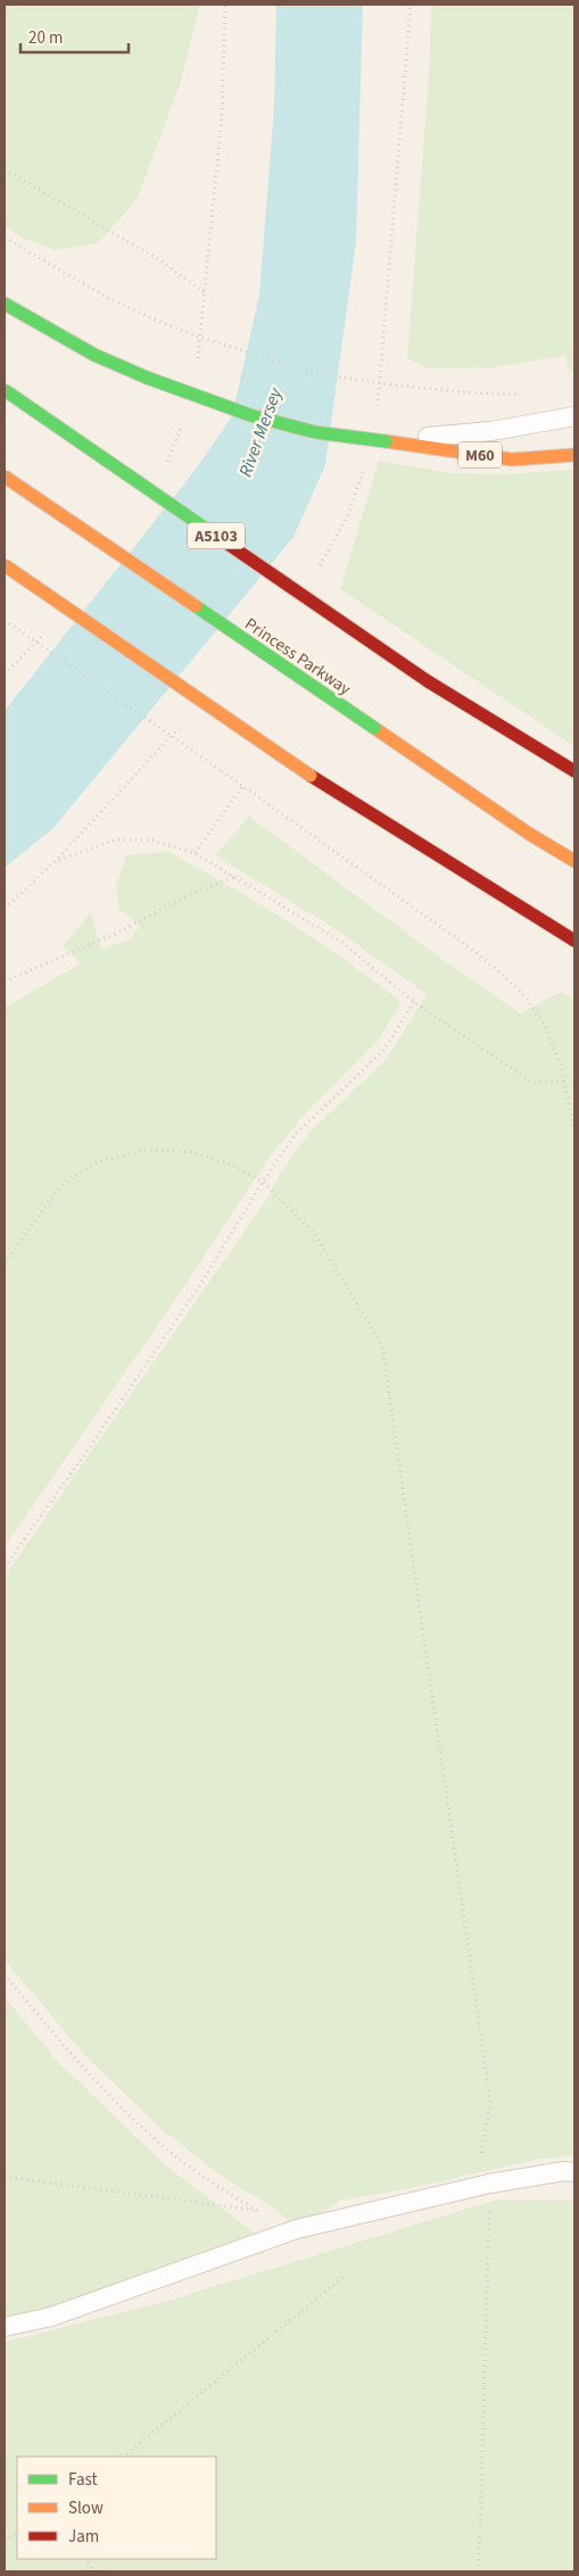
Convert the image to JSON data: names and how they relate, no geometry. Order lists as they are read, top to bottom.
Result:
{
  "streets": {
    "highway": ["M60", "A5103", "Princess Parkway"]
  },
  "water": ["River Mersey"],
  "legend": ["Fast", "Slow", "Jam"],
  "scale_bar": "20 m"
}
